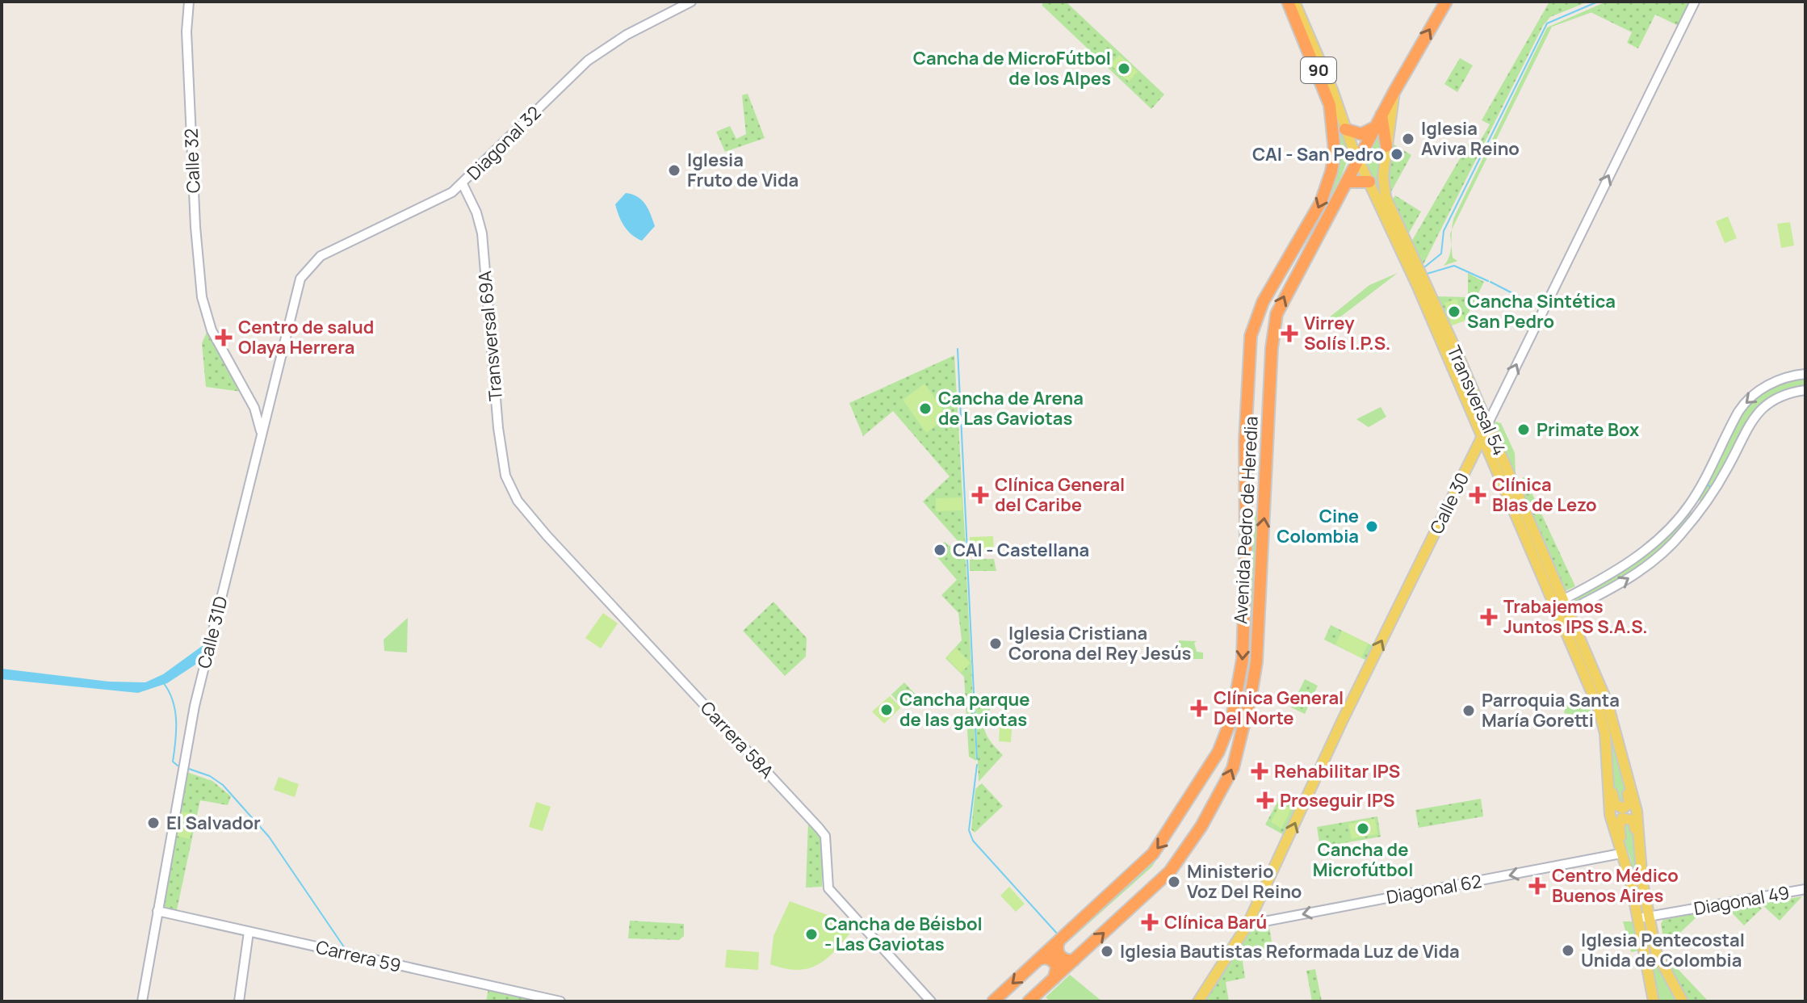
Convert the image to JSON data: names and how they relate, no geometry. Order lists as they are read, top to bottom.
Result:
{
  "streets": {
    "highway": ["90", "Avenida Pedro de Heredia"],
    "main road": ["Transversal 54", "Calle 30"],
    "street": [
      "Diagonal 32",
      "Calle 32",
      "Transversal 69A",
      "Calle 31D",
      "Carrera 58A",
      "Diagonal 62",
      "Diagonal 49",
      "Carrera 59"
    ]
  },
  "crossings": [
    ["90", "Transversal 54"],
    ["90", "Avenida Pedro de Heredia"],
    ["Diagonal 32", "Transversal 69A"],
    ["Diagonal 32", "Calle 31D"],
    ["Calle 32", "Calle 31D"],
    ["Transversal 69A", "Carrera 58A"],
    ["Transversal 54", "Calle 30"],
    ["Transversal 54", "Avenida Pedro de Heredia"],
    ["Transversal 54", "Diagonal 62"],
    ["Transversal 54", "Diagonal 49"],
    ["Calle 30", "Diagonal 62"],
    ["Calle 31D", "Carrera 59"]
  ],
  "one_way": ["Calle 30", "Diagonal 62"],
  "places": {
    "other": [
      "Cancha de MicroFútbol de los Alpes",
      "Iglesia Aviva Reino",
      "CAI - San Pedro",
      "Iglesia Fruto de Vida",
      "Cancha Sintética San Pedro",
      "Cancha de Arena de Las Gaviotas",
      "Primate Box",
      "Cine Colombia",
      "CAI - Castellana",
      "Iglesia Cristiana Corona del Rey Jesús",
      "Cancha parque de las gaviotas",
      "Parroquia Santa María Goretti",
      "El Salvador",
      "Cancha de Microfútbol",
      "Ministerio Voz Del Reino",
      "Cancha de Béisbol - Las Gaviotas",
      "Iglesia Pentecostal Unida de Colombia",
      "Iglesia Bautistas Reformada Luz de Vida"
    ],
    "health": [
      "Virrey Solís I.P.S.",
      "Centro de salud Olaya Herrera",
      "Clínica General del Caribe",
      "Clínica Blas de Lezo",
      "Trabajemos Juntos IPS S.A.S.",
      "Clínica General Del Norte",
      "Rehabilitar IPS",
      "Proseguir IPS",
      "Centro Médico Buenos Aires",
      "Clínica Barú"
    ]
  }
}
